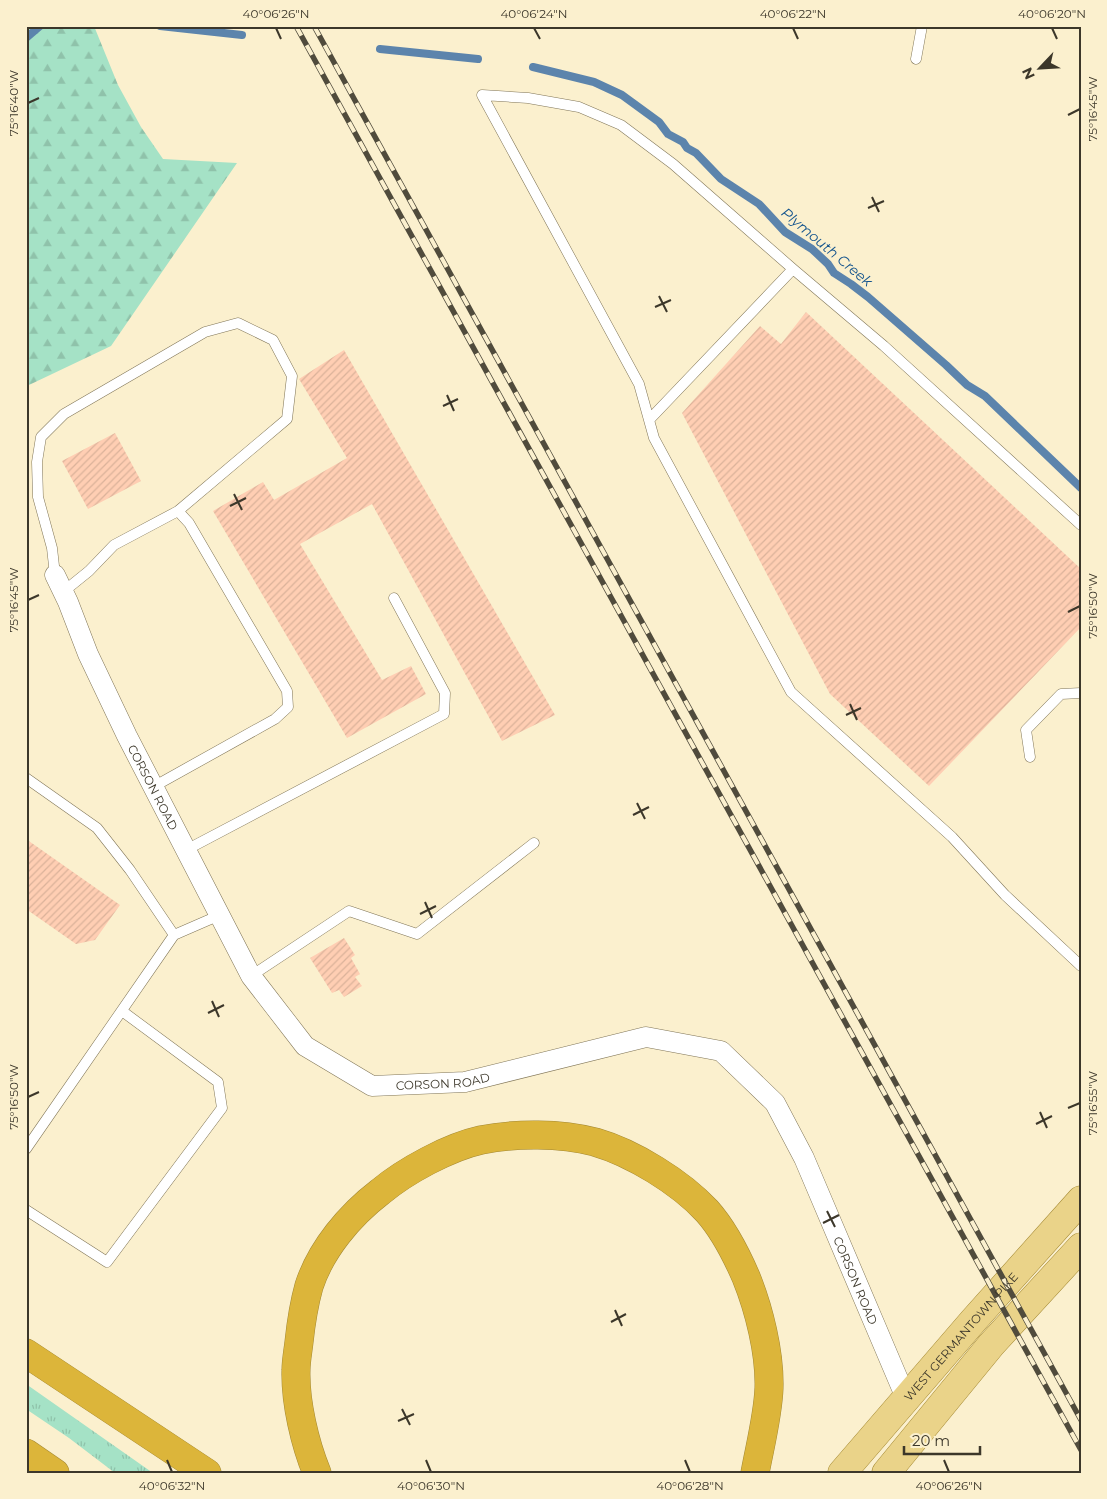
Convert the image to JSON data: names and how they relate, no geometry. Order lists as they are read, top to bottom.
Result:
{
  "streets": {
    "main road": ["WEST GERMANTOWN PIKE"],
    "street": ["CORSON ROAD"]
  },
  "crossings": [
    ["CORSON ROAD", "WEST GERMANTOWN PIKE"]
  ],
  "water": ["Plymouth Creek"],
  "scale_bar": "20 m",
  "north": "bottom left",
  "coordinates": [
    "40°06'26\"N",
    "40°06'24\"N",
    "40°06'22\"N",
    "40°06'20\"N",
    "75°16'40\"W",
    "75°16'45\"W",
    "75°16'50\"W",
    "75°16'55\"W",
    "40°06'32\"N",
    "40°06'30\"N",
    "40°06'28\"N"
  ]
}
